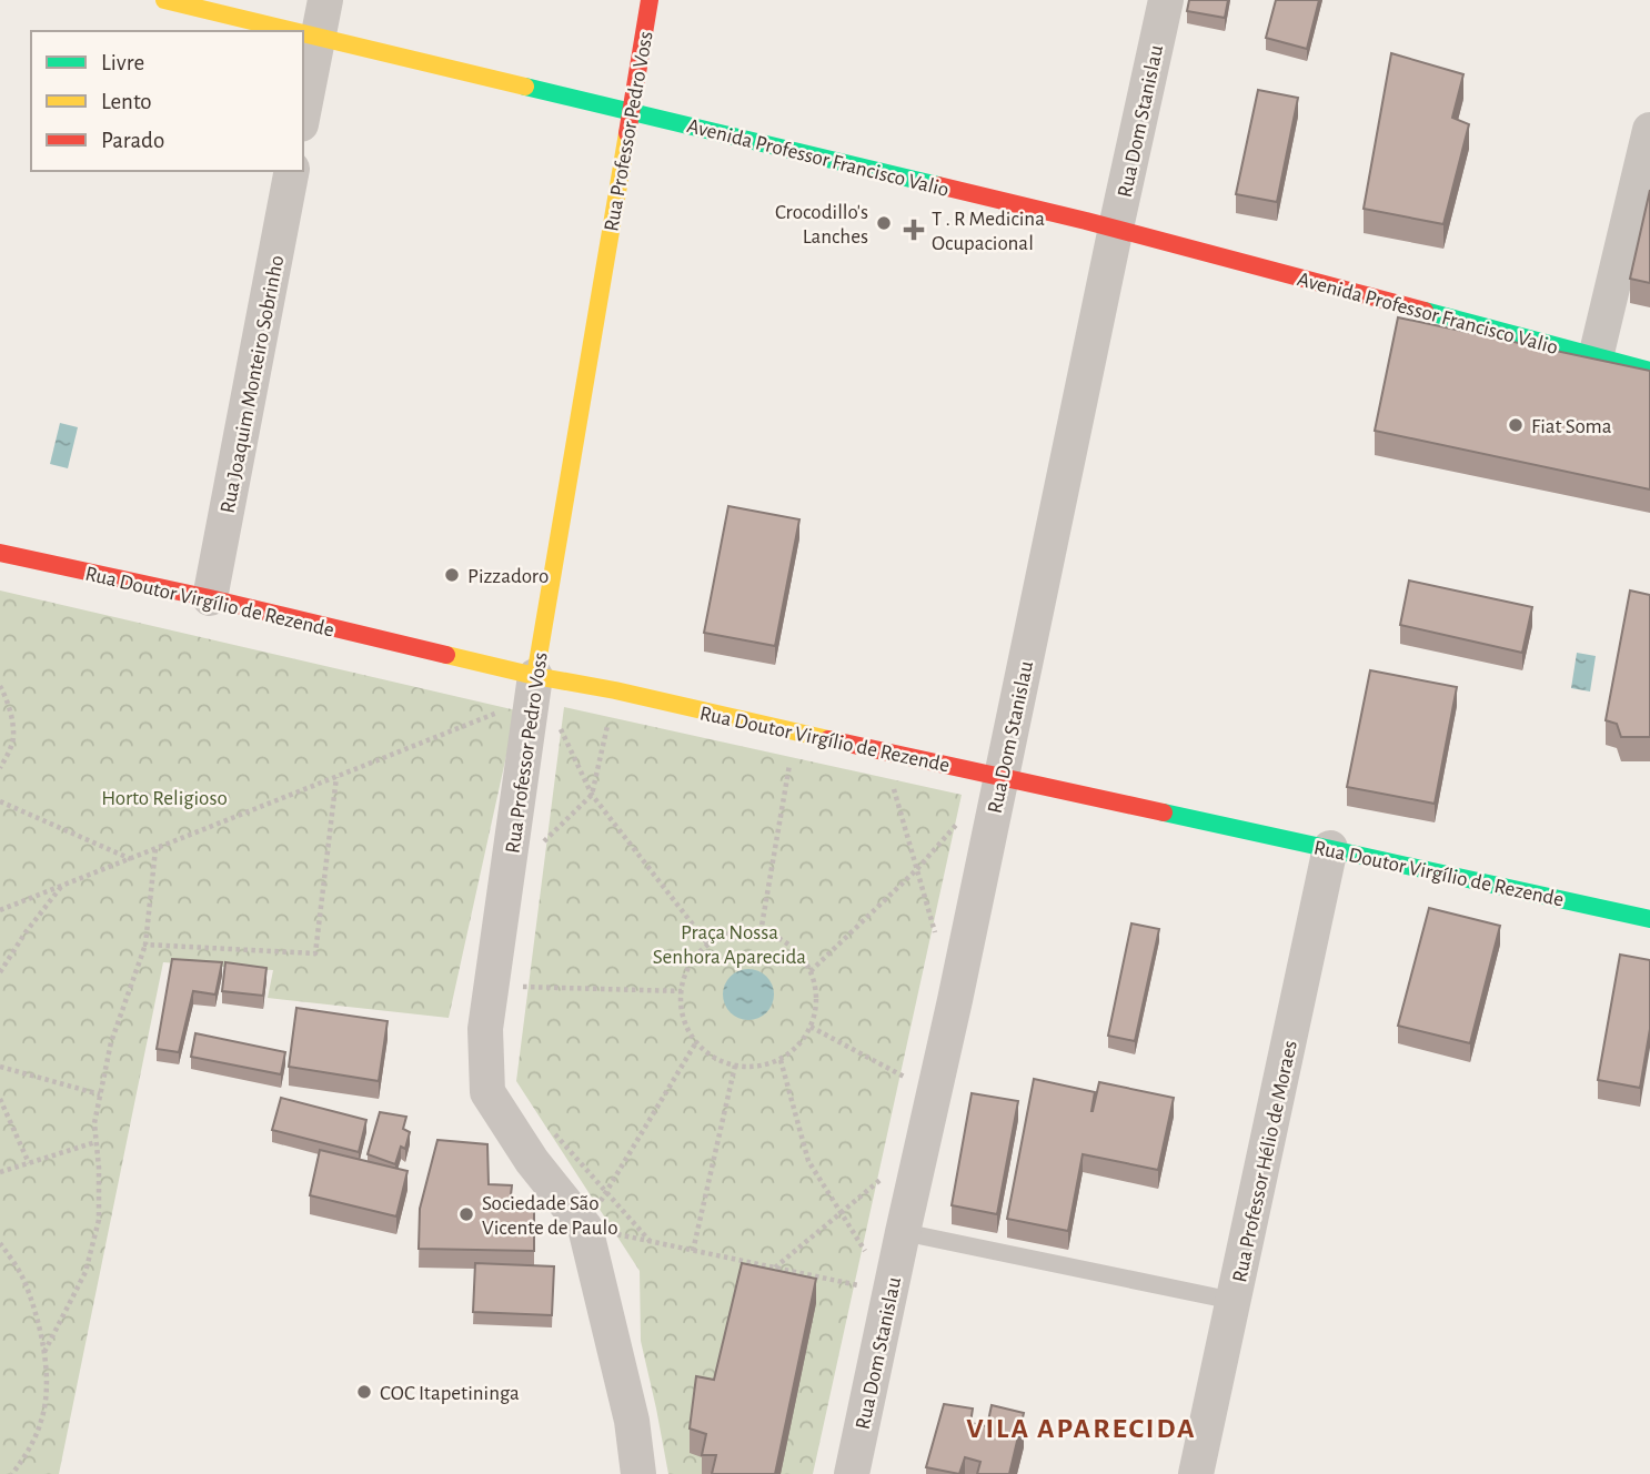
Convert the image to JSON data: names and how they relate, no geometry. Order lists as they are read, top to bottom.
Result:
{
  "streets": {
    "street": [
      "Rua Dom Stanislau",
      "Rua Professor Pedro Voss",
      "Avenida Professor Francisco Valio",
      "Rua Joaquim Monteiro Sobrinho",
      "Rua Doutor Virgílio de Rezende",
      "Rua Professor Hélio de Moraes"
    ]
  },
  "crossings": [
    ["Rua Dom Stanislau", "Avenida Professor Francisco Valio"],
    ["Rua Dom Stanislau", "Rua Doutor Virgílio de Rezende"],
    ["Rua Professor Pedro Voss", "Avenida Professor Francisco Valio"],
    ["Rua Professor Pedro Voss", "Rua Doutor Virgílio de Rezende"],
    ["Rua Joaquim Monteiro Sobrinho", "Rua Doutor Virgílio de Rezende"],
    ["Rua Doutor Virgílio de Rezende", "Rua Professor Hélio de Moraes"]
  ],
  "districts": ["VILA APARECIDA"],
  "parks": ["Horto Religioso", "Praça Nossa Senhora Aparecida"],
  "places": {
    "other": [
      "Crocodillo's Lanches",
      "Fiat Soma",
      "Pizzadoro",
      "Sociedade São Vicente de Paulo",
      "COC Itapetininga"
    ],
    "health": ["T . R Medicina Ocupacional"]
  },
  "legend": ["Livre", "Lento", "Parado"]
}
